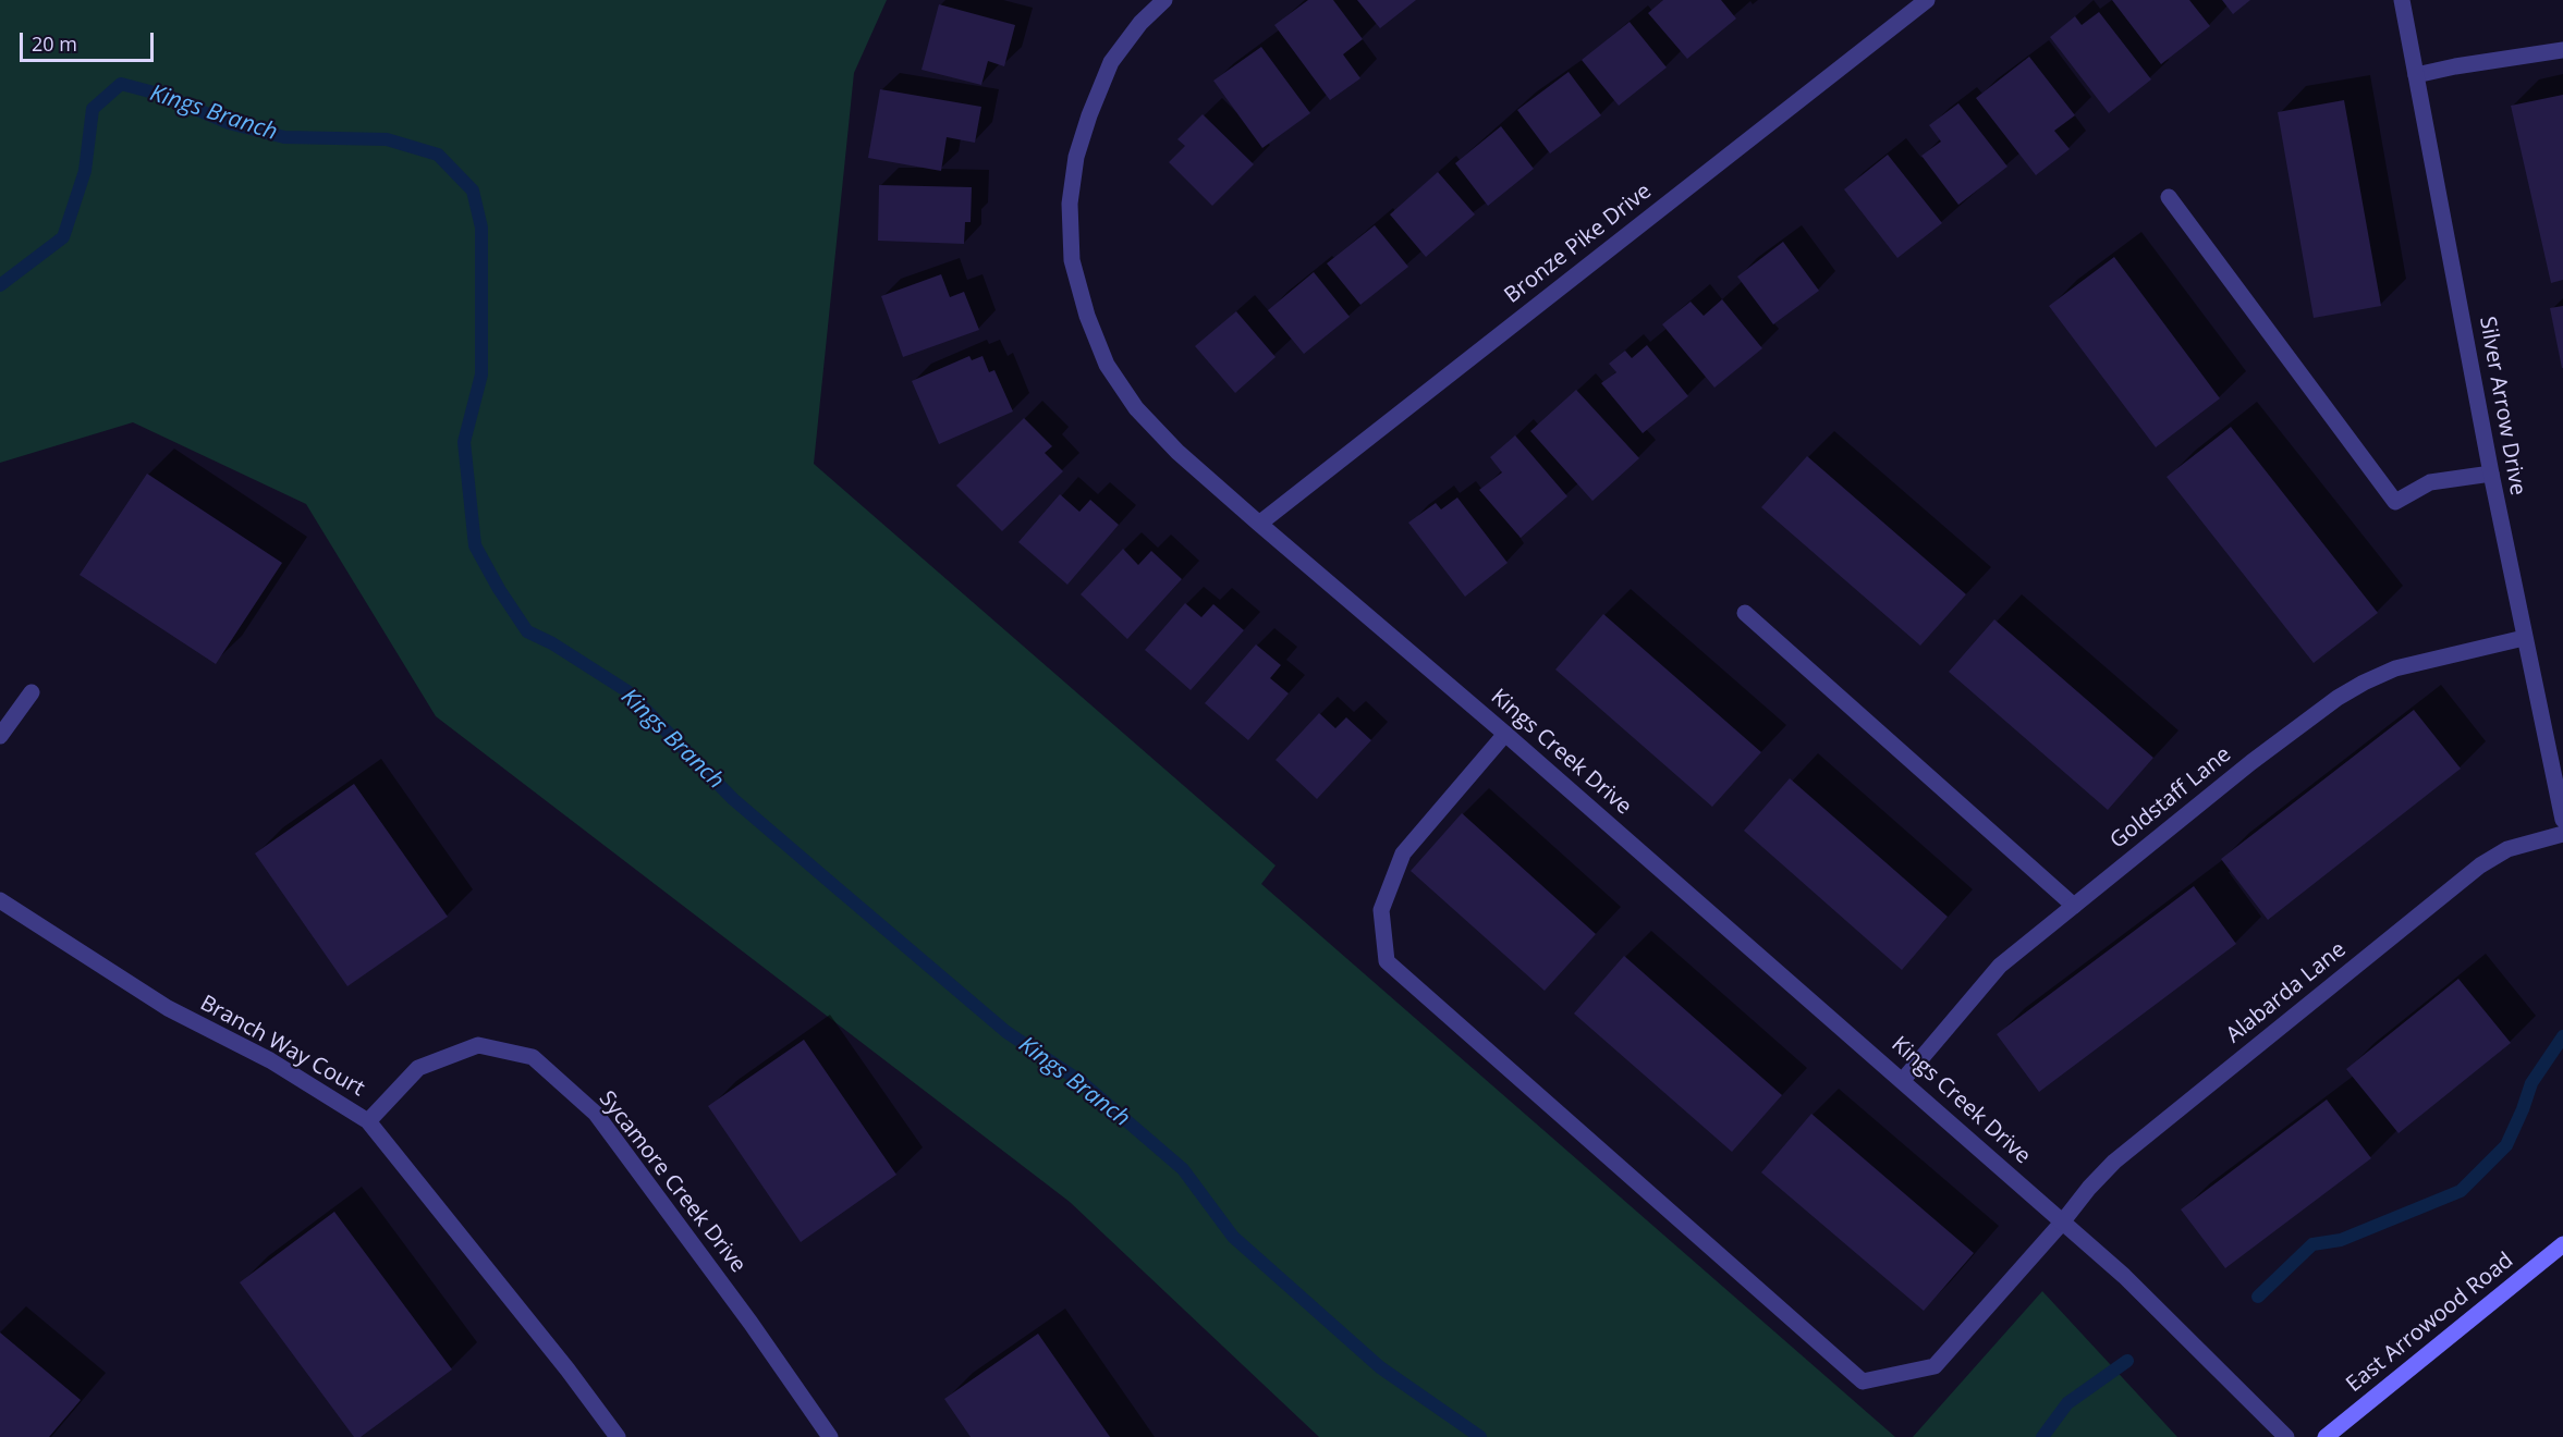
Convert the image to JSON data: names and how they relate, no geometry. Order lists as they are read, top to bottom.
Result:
{
  "streets": {
    "main road": ["East Arrowood Road"],
    "street": [
      "Bronze Pike Drive",
      "Silver Arrow Drive",
      "Kings Creek Drive",
      "Goldstaff Lane",
      "Alabarda Lane",
      "Branch Way Court",
      "Sycamore Creek Drive"
    ]
  },
  "crossings": [
    ["Bronze Pike Drive", "Kings Creek Drive"],
    ["Silver Arrow Drive", "Goldstaff Lane"],
    ["Kings Creek Drive", "Goldstaff Lane"],
    ["Kings Creek Drive", "Alabarda Lane"],
    ["Branch Way Court", "Sycamore Creek Drive"]
  ],
  "water": ["Kings Branch"],
  "scale_bar": "20 m"
}
